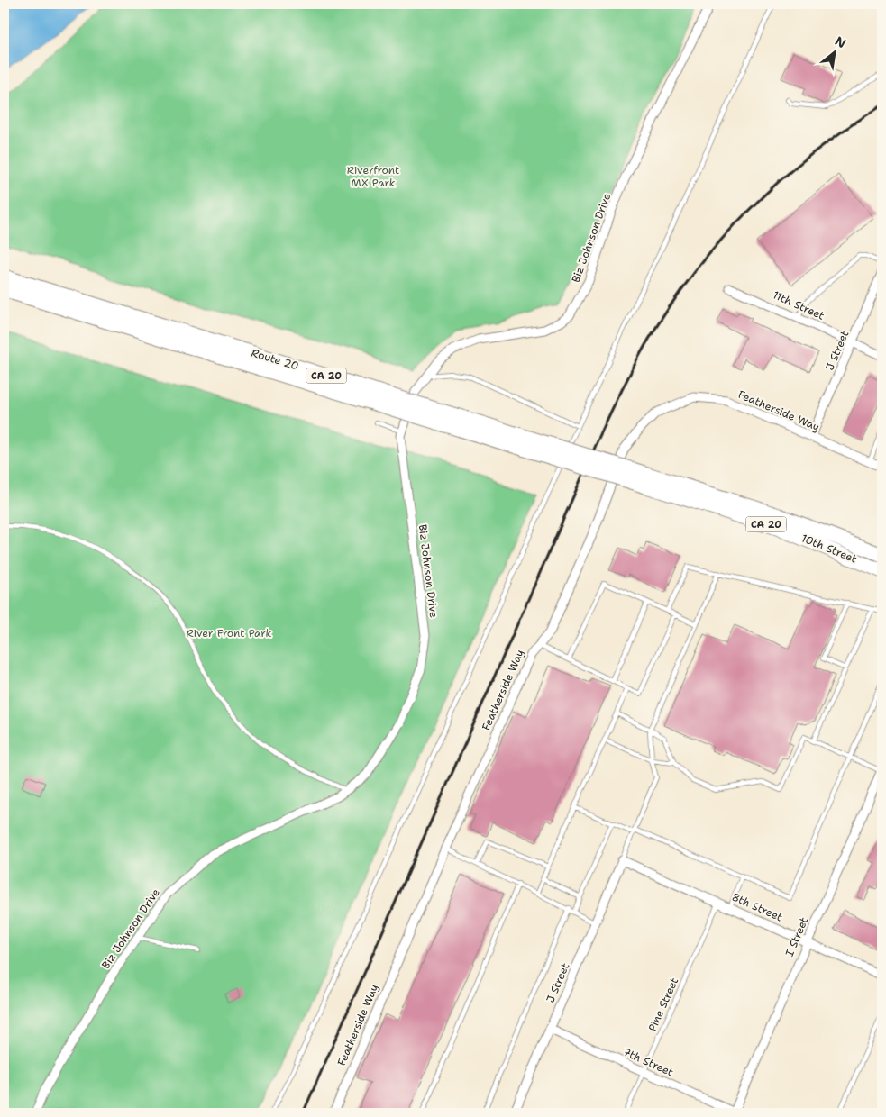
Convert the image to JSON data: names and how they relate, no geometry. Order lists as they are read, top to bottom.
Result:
{
  "streets": {
    "highway": ["Route 20", "CA 20", "10th Street"],
    "street": [
      "Biz Johnson Drive",
      "11th Street",
      "J Street",
      "Featherside Way",
      "8th Street",
      "I Street",
      "7th Street"
    ],
    "lane": ["Pine Street"]
  },
  "crossings": [
    ["11th Street", "J Street"],
    ["J Street", "Featherside Way"],
    ["J Street", "8th Street"],
    ["J Street", "7th Street"],
    ["Route 20", "10th Street"],
    ["8th Street", "I Street"],
    ["8th Street", "Pine Street"],
    ["I Street", "7th Street"],
    ["Pine Street", "7th Street"]
  ],
  "parks": ["Riverfront MX Park", "River Front Park"],
  "north": "top right"
}
